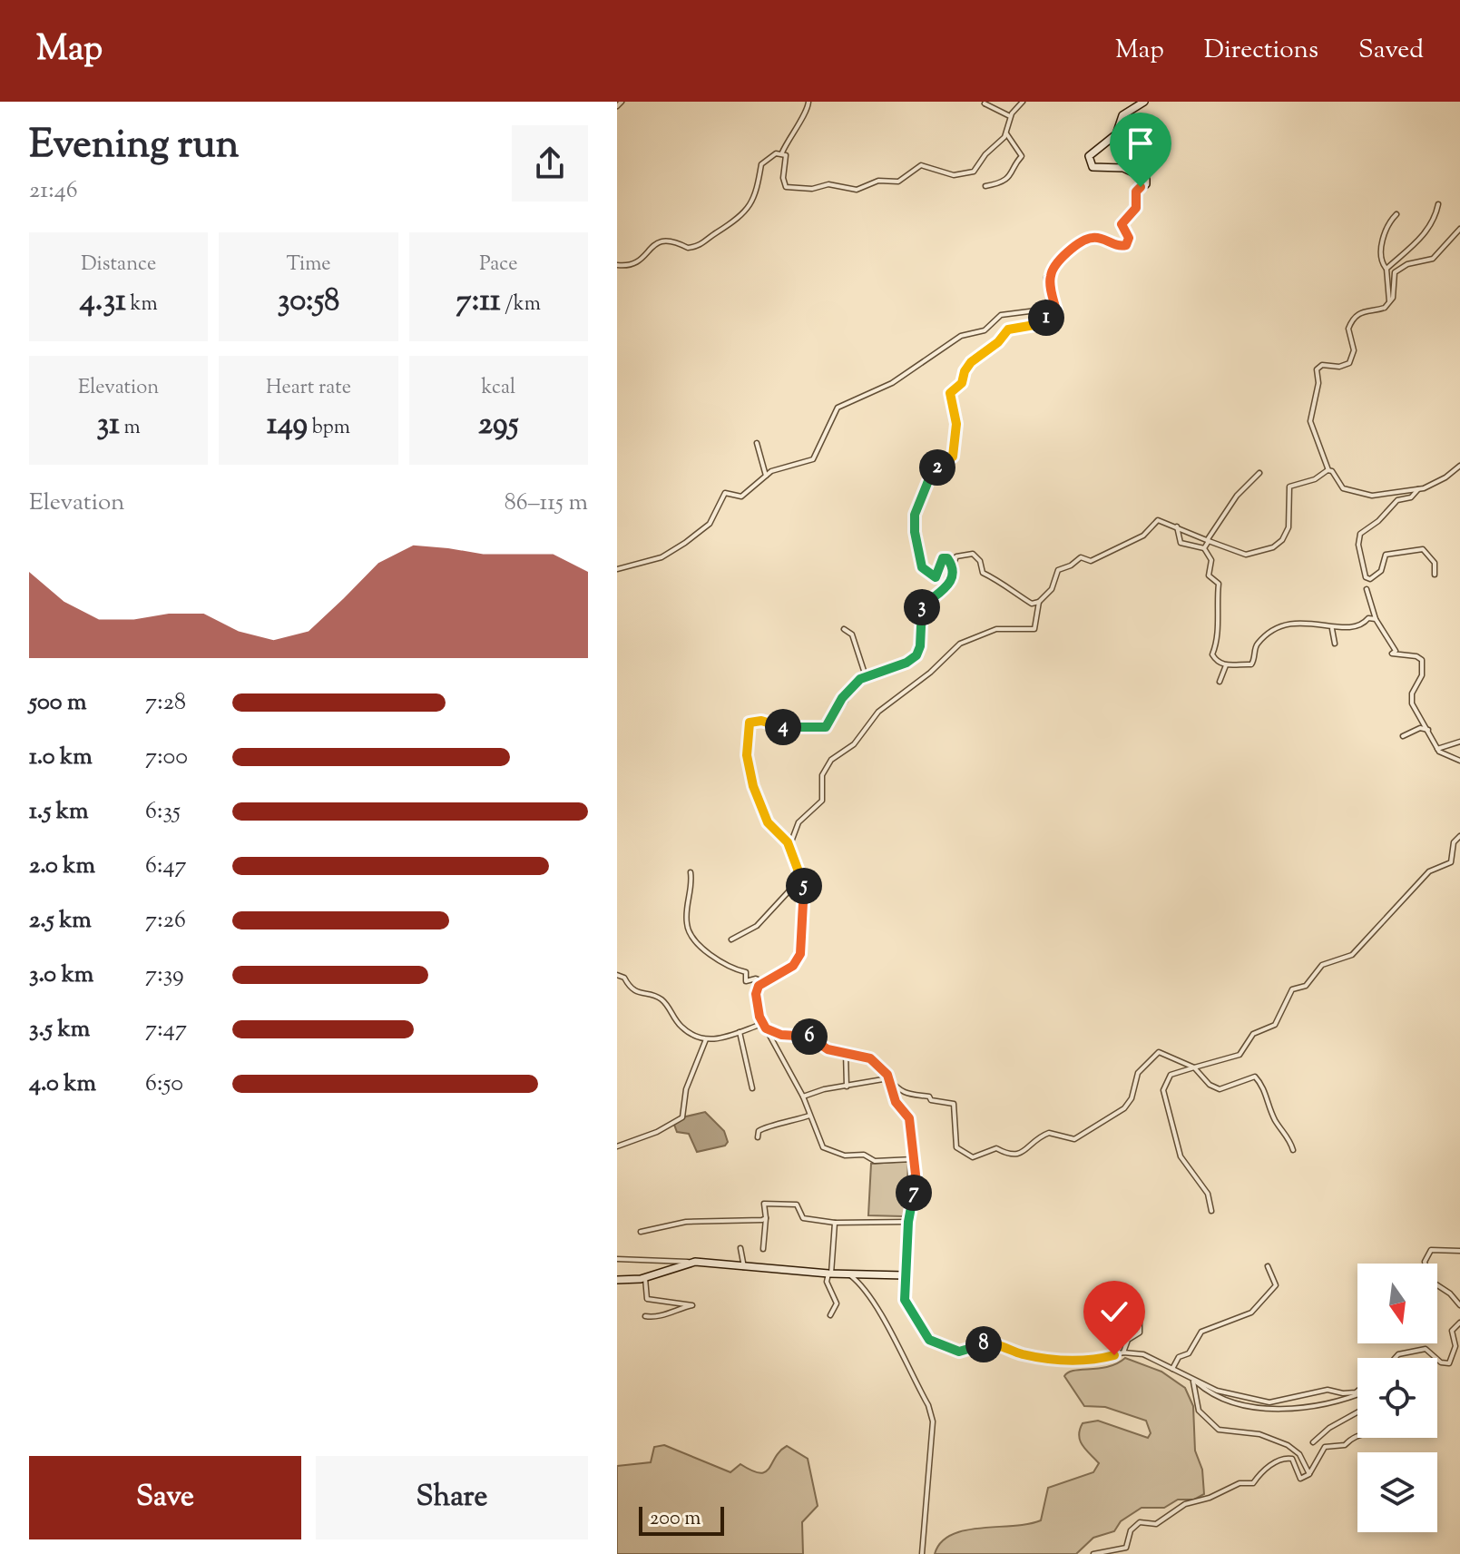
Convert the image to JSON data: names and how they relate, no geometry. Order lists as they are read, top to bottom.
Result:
{
  "scale_bar": "200 m",
  "north": "bottom",
  "page": {
    "header": "Map",
    "nav": ["Map", "Directions", "Saved"],
    "heading": ["Evening run", "21:46"],
    "stats": [
      ["Distance", "4.31 km"],
      ["Time", "30:58"],
      ["Pace", "7:11 /km"],
      ["Elevation", "31 m"],
      ["Heart rate", "149 bpm"],
      ["kcal", "295"]
    ],
    "pins": [
      "1",
      "2",
      "3",
      "4",
      "5",
      "6",
      "7",
      "8"
    ],
    "chart": ["Elevation", "86–115 m"],
    "list": [
      {
        "name": "500 m",
        "note": "7:28"
      },
      {
        "name": "1.0 km",
        "note": "7:00"
      },
      {
        "name": "1.5 km",
        "note": "6:35"
      },
      {
        "name": "2.0 km",
        "note": "6:47"
      },
      {
        "name": "2.5 km",
        "note": "7:26"
      },
      {
        "name": "3.0 km",
        "note": "7:39"
      },
      {
        "name": "3.5 km",
        "note": "7:47"
      },
      {
        "name": "4.0 km",
        "note": "6:50"
      }
    ],
    "buttons": ["Save", "Share"],
    "scale": "200 m"
  }
}
